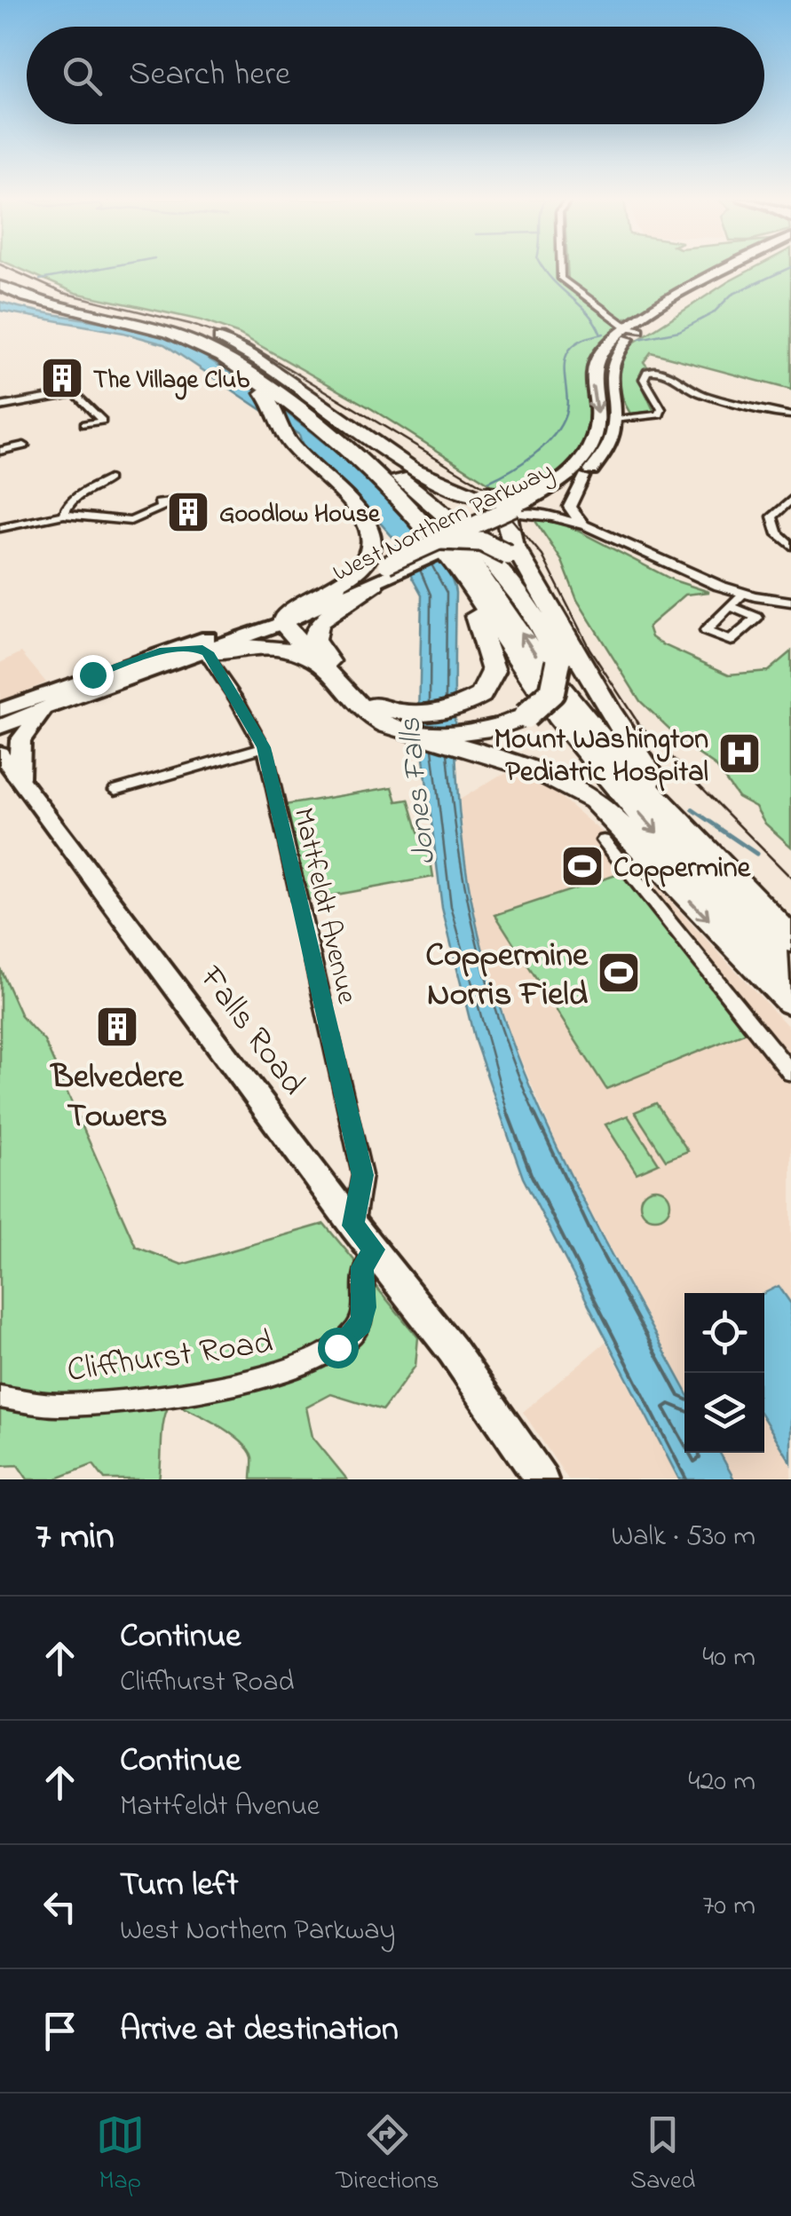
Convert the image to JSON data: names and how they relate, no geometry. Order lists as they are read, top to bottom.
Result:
{
  "streets": {
    "main road": ["West Northern Parkway", "Falls Road"],
    "street": ["Mattfeldt Avenue", "Cliffhurst Road"]
  },
  "crossings": [
    ["West Northern Parkway", "Mattfeldt Avenue"],
    ["Mattfeldt Avenue", "Falls Road"],
    ["Falls Road", "Cliffhurst Road"]
  ],
  "water": ["Jones Falls"],
  "places": {
    "building": ["The Village Club", "Goodlow House", "Belvedere Towers"],
    "hospital": ["Mount Washington Pediatric Hospital"],
    "sports": ["Coppermine", "Coppermine Norris Field"]
  },
  "page": {
    "search": "Search here",
    "heading": ["7 min", "Walk · 530 m"],
    "list": [
      ["Continue", "Cliffhurst Road", "40 m"],
      ["Continue", "Mattfeldt Avenue", "420 m"],
      ["Turn left", "West Northern Parkway", "70 m"],
      "Arrive at destination"
    ],
    "nav": ["Map", "Directions", "Saved"]
  }
}
